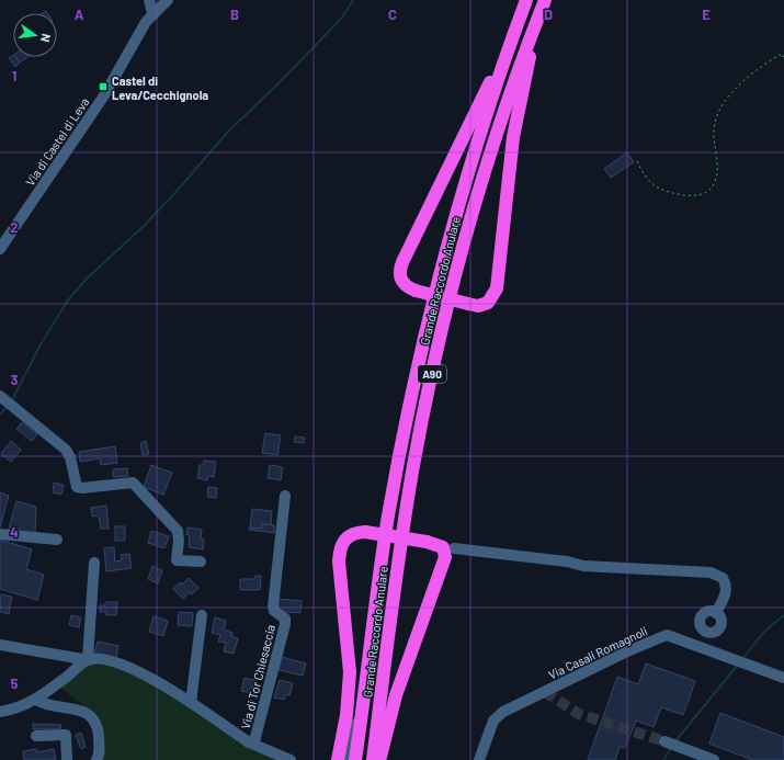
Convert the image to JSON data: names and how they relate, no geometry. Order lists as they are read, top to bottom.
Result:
{
  "streets": {
    "highway": ["Grande Raccordo Anulare", "A90"],
    "street": ["Via di Castel di Leva", "Via Casali Romagnoli", "Via di Tor Chiesaccia"]
  },
  "places": {
    "transit": ["Castel di Leva/Cecchignola"]
  },
  "north": "right",
  "grid": {
    "columns": [
      "A",
      "B",
      "C",
      "D",
      "E"
    ],
    "rows": [
      "1",
      "2",
      "3",
      "4",
      "5"
    ]
  }
}
